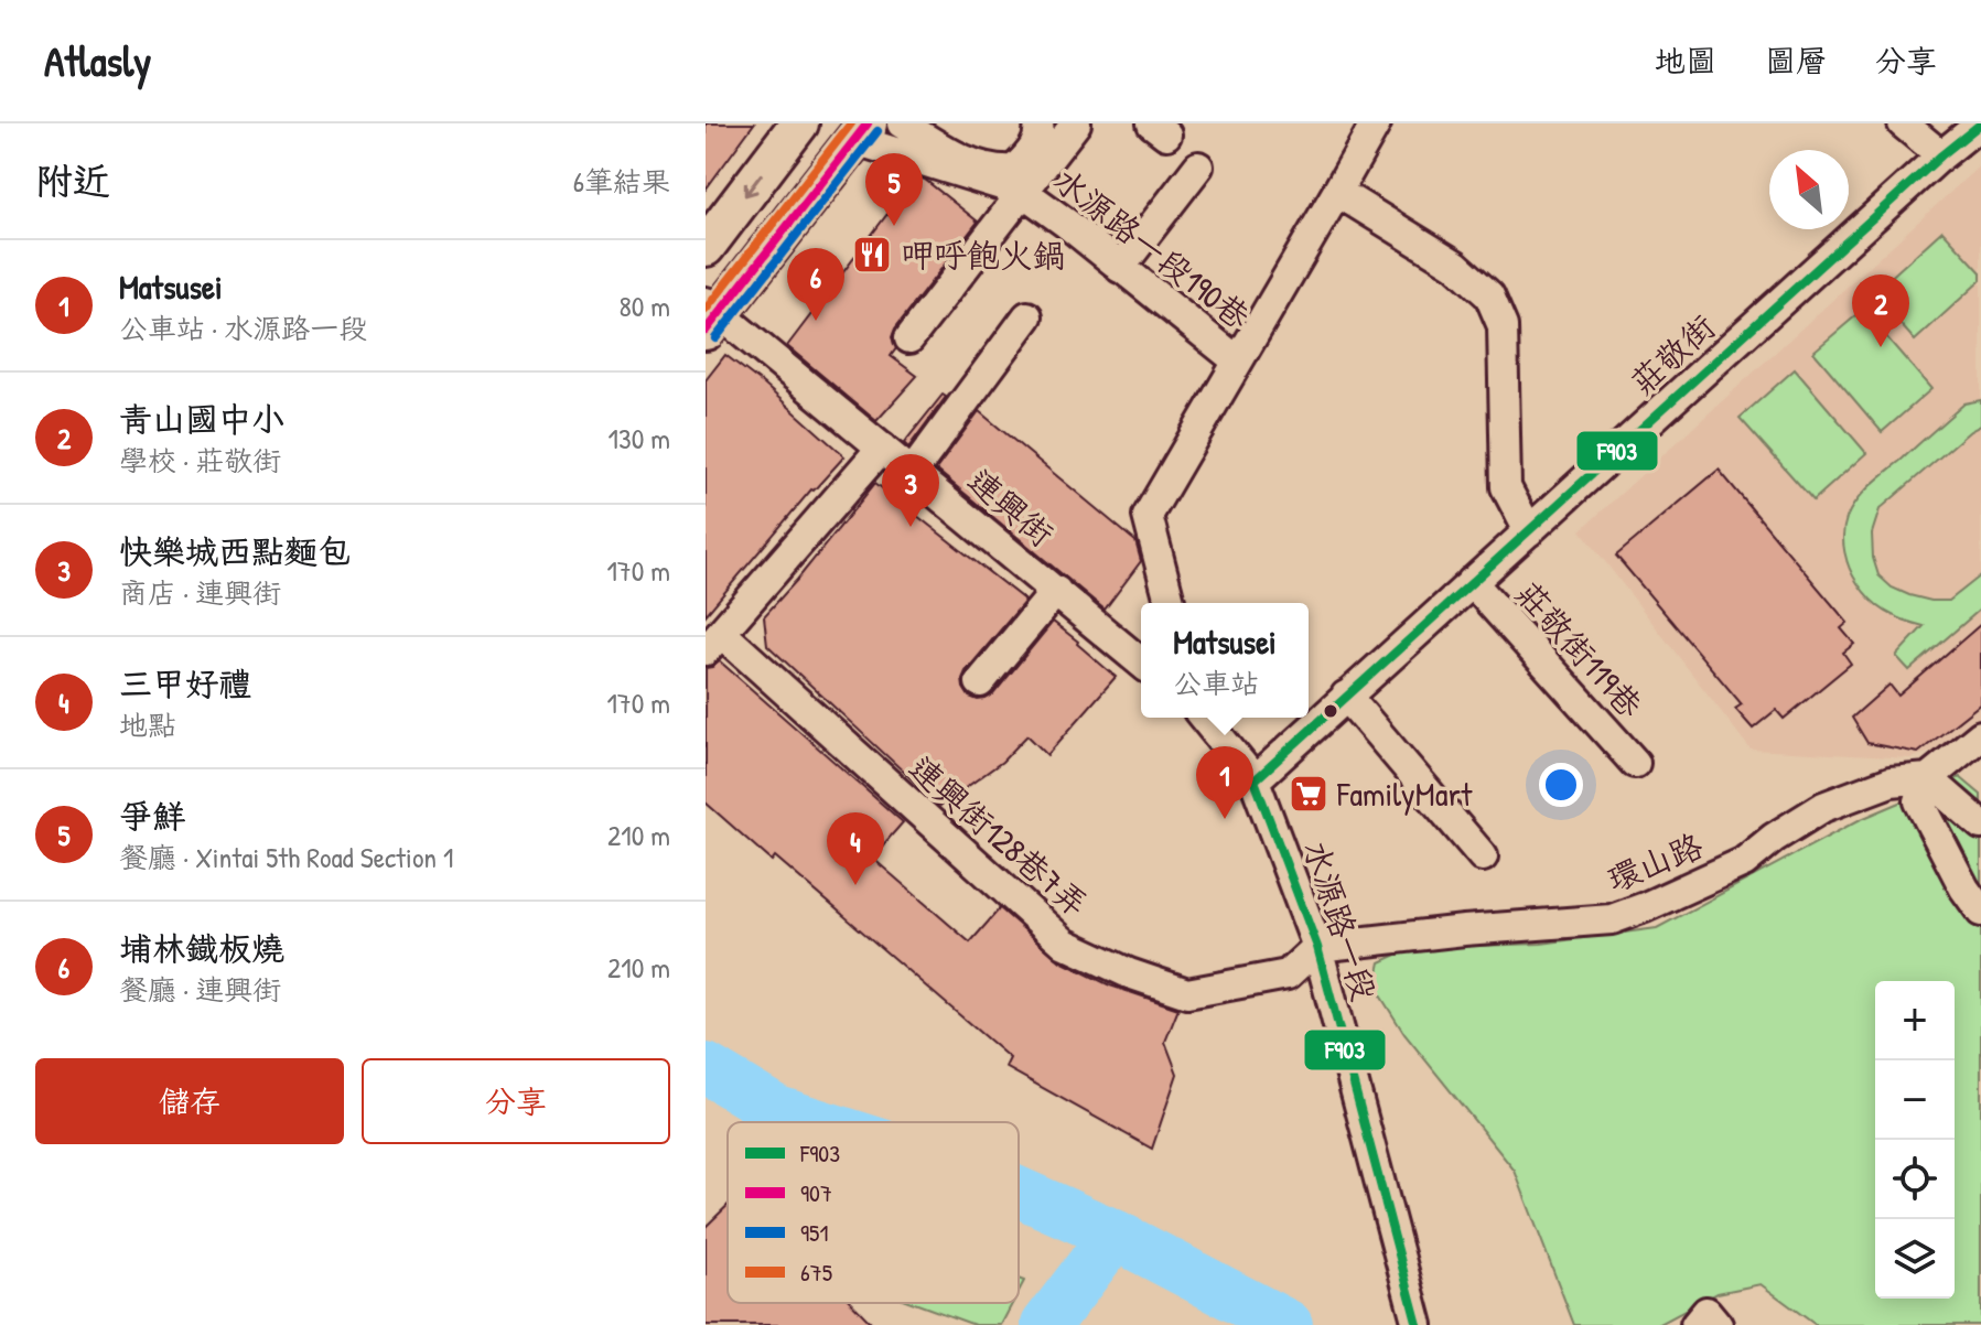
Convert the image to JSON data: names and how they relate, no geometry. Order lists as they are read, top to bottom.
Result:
{
  "streets": {
    "street": [
      "水源路一段190巷",
      "莊敬街",
      "連興街",
      "莊敬街119巷",
      "連興街128巷7弄",
      "環山路",
      "水源路一段"
    ]
  },
  "crossings": [
    ["莊敬街", "莊敬街119巷"],
    ["莊敬街", "水源路一段"],
    ["連興街128巷7弄", "環山路"],
    ["連興街128巷7弄", "水源路一段"],
    ["環山路", "水源路一段"]
  ],
  "places": {
    "restaurant": ["呷呼飽火鍋"],
    "supermarket": ["FamilyMart"]
  },
  "lines": [
    "transit line F903",
    "transit line 907",
    "transit line 675",
    "transit line 951"
  ],
  "legend": [
    "F903",
    "907",
    "951",
    "675"
  ],
  "north": "top left",
  "page": {
    "header": "Atlasly",
    "nav": ["地圖", "圖層", "分享"],
    "heading": ["附近", "6筆結果"],
    "pins": [
      "5",
      "6",
      "2",
      "3",
      "1",
      "4"
    ],
    "list": [
      {
        "mark": "1",
        "name": "Matsusei",
        "note": "公車站 · 水源路一段",
        "value": "80 m"
      },
      {
        "mark": "2",
        "name": "青山國中小",
        "note": "學校 · 莊敬街",
        "value": "130 m"
      },
      {
        "mark": "3",
        "name": "快樂城西點麵包",
        "note": "商店 · 連興街",
        "value": "170 m"
      },
      {
        "mark": "4",
        "name": "三甲好禮",
        "note": "地點",
        "value": "170 m"
      },
      {
        "mark": "5",
        "name": "爭鮮",
        "note": "餐廳 · Xintai 5th Road Section 1",
        "value": "210 m"
      },
      {
        "mark": "6",
        "name": "埔林鐡板燒",
        "note": "餐廳 · 連興街",
        "value": "210 m"
      }
    ],
    "popup": ["Matsusei", "公車站"],
    "map_buttons": ["+", "−"],
    "buttons": ["儲存", "分享"]
  }
}
